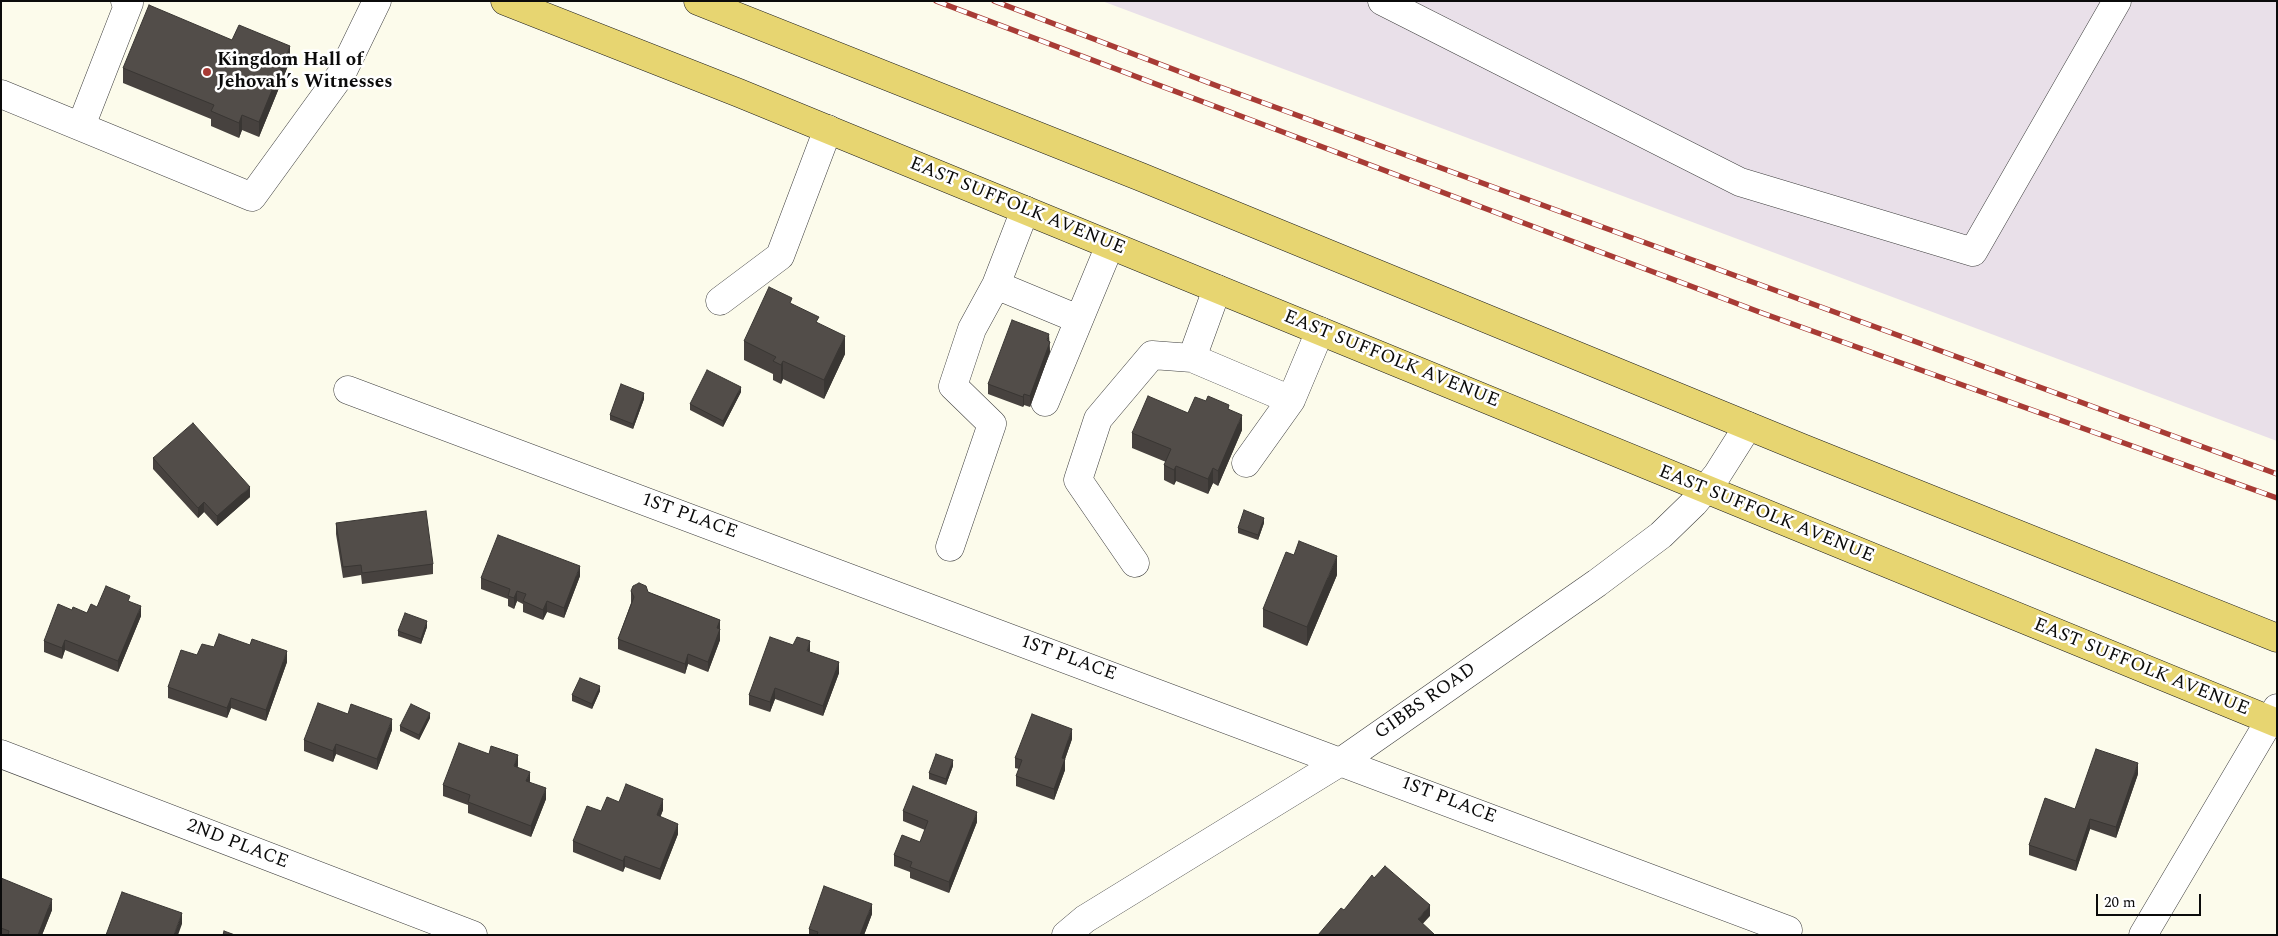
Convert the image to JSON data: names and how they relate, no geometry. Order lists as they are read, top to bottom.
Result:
{
  "streets": {
    "main road": ["EAST SUFFOLK AVENUE"],
    "street": ["1ST PLACE", "GIBBS ROAD", "2ND PLACE"]
  },
  "crossings": [
    ["EAST SUFFOLK AVENUE", "GIBBS ROAD"],
    ["1ST PLACE", "GIBBS ROAD"]
  ],
  "places": ["Kingdom Hall of Jehovah’s Witnesses"],
  "scale_bar": "20 m"
}
